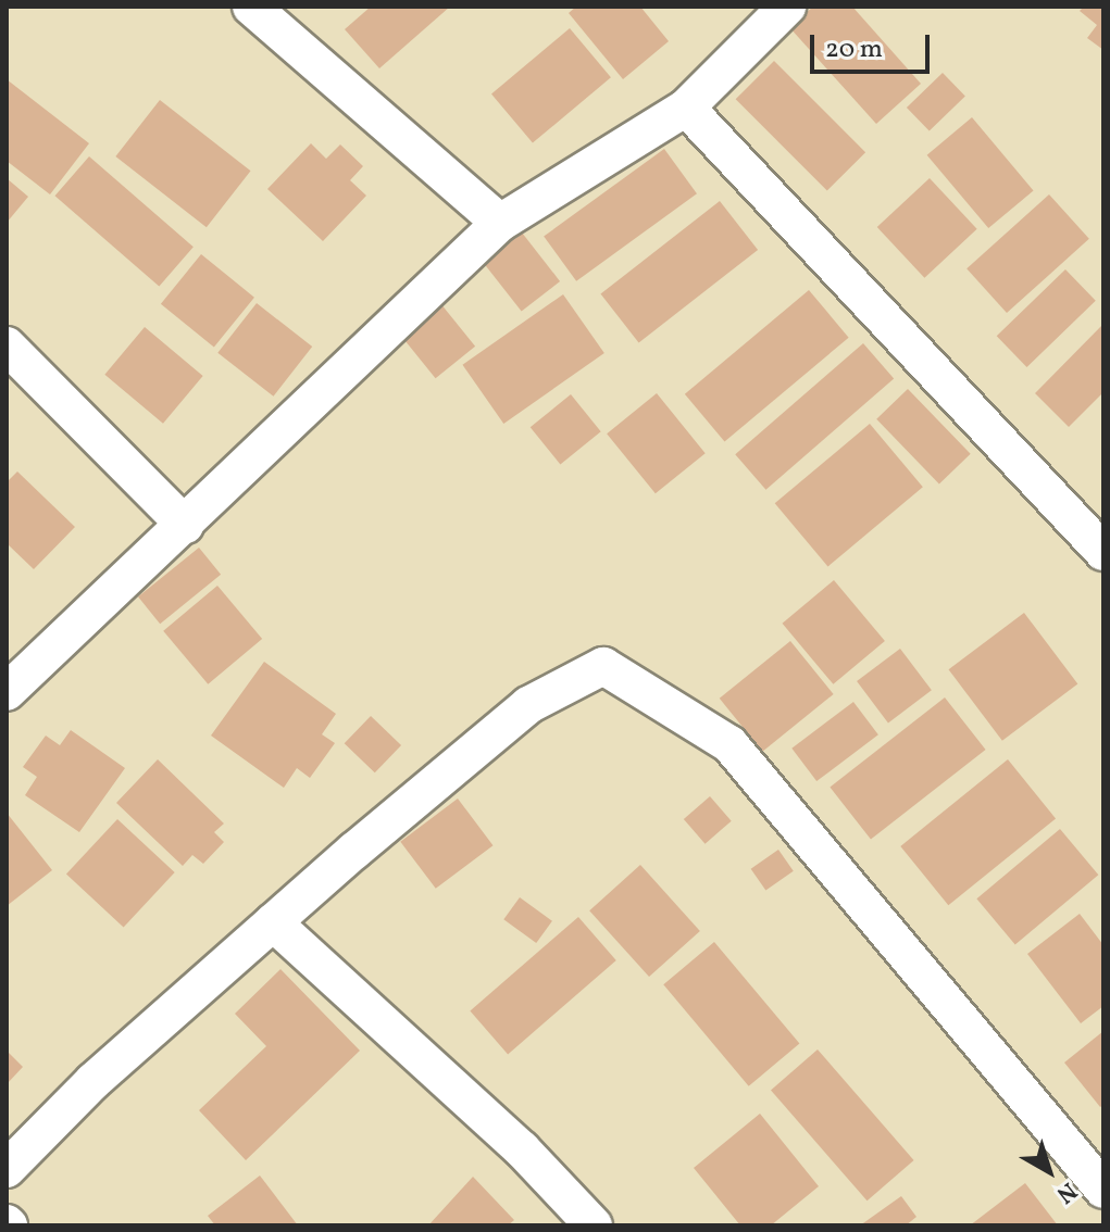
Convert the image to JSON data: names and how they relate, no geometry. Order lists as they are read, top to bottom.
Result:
{
  "scale_bar": "20 m",
  "north": "bottom right"
}
